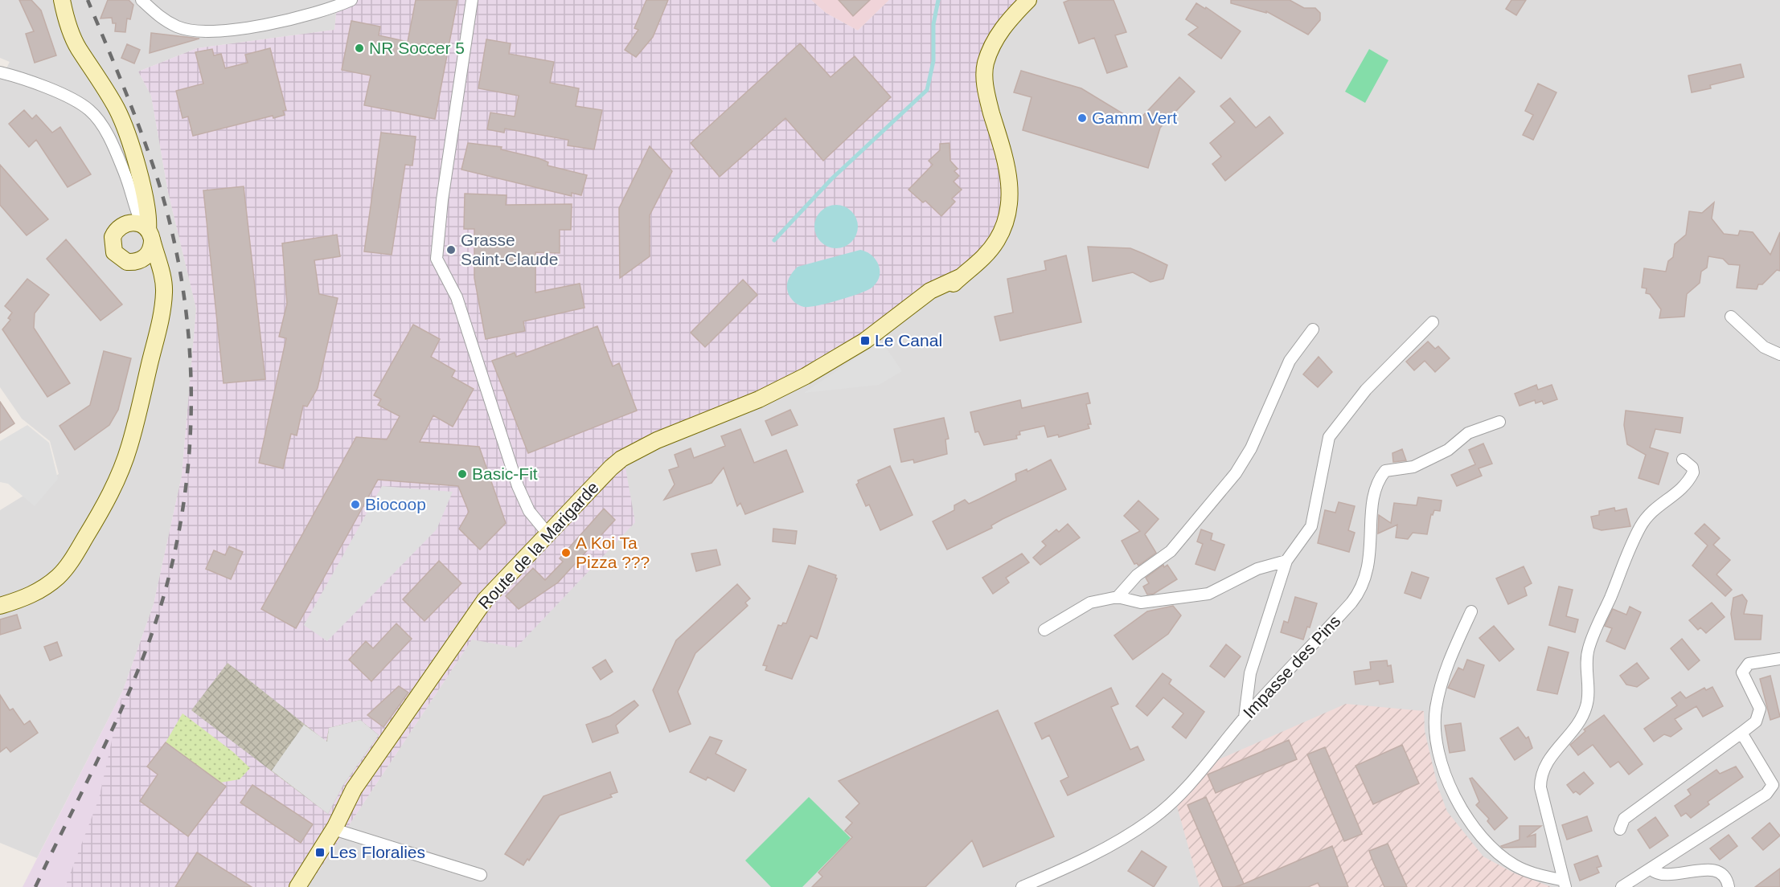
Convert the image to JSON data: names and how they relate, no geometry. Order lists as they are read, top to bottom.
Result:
{
  "streets": {
    "main road": ["Route de la Marigarde"],
    "street": ["Impasse des Pins"]
  },
  "places": {
    "other": [
      "NR Soccer 5",
      "Gamm Vert",
      "Grasse Saint-Claude",
      "Basic-Fit",
      "Biocoop",
      "A Koi Ta Pizza ???"
    ],
    "transit": ["Le Canal", "Les Floralies"]
  }
}
